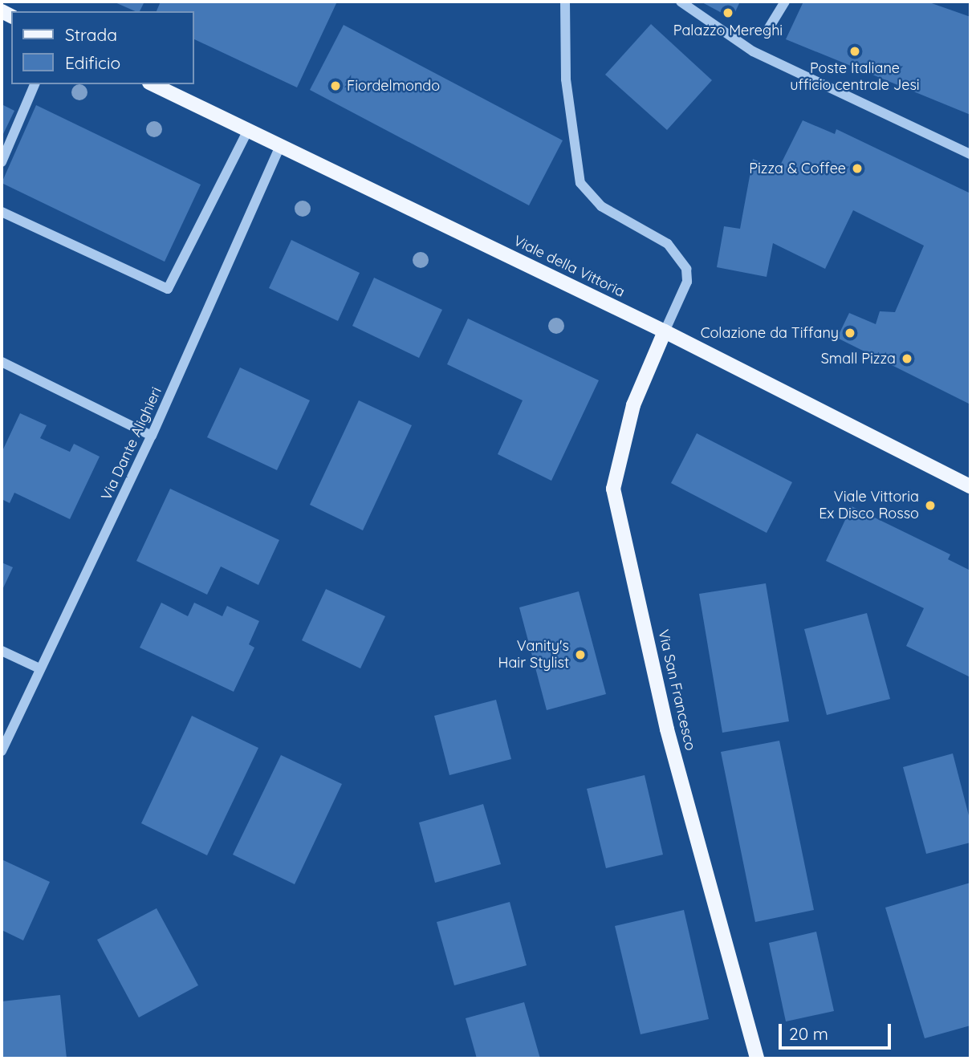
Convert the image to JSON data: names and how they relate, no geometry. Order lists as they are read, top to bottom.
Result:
{
  "streets": {
    "main road": ["Viale della Vittoria", "Via San Francesco"],
    "street": ["Via Dante Alighieri"]
  },
  "crossings": [
    ["Viale della Vittoria", "Via Dante Alighieri"],
    ["Viale della Vittoria", "Via San Francesco"]
  ],
  "places": [
    "Palazzo Mereghi",
    "Poste Italiane ufficio centrale Jesi",
    "Fiordelmondo",
    "Pizza & Coffee",
    "Colazione da Tiffany",
    "Small Pizza",
    "Viale Vittoria Ex Disco Rosso",
    "Vanity's Hair Stylist"
  ],
  "legend": ["Strada", "Edificio"],
  "scale_bar": "20 m"
}
